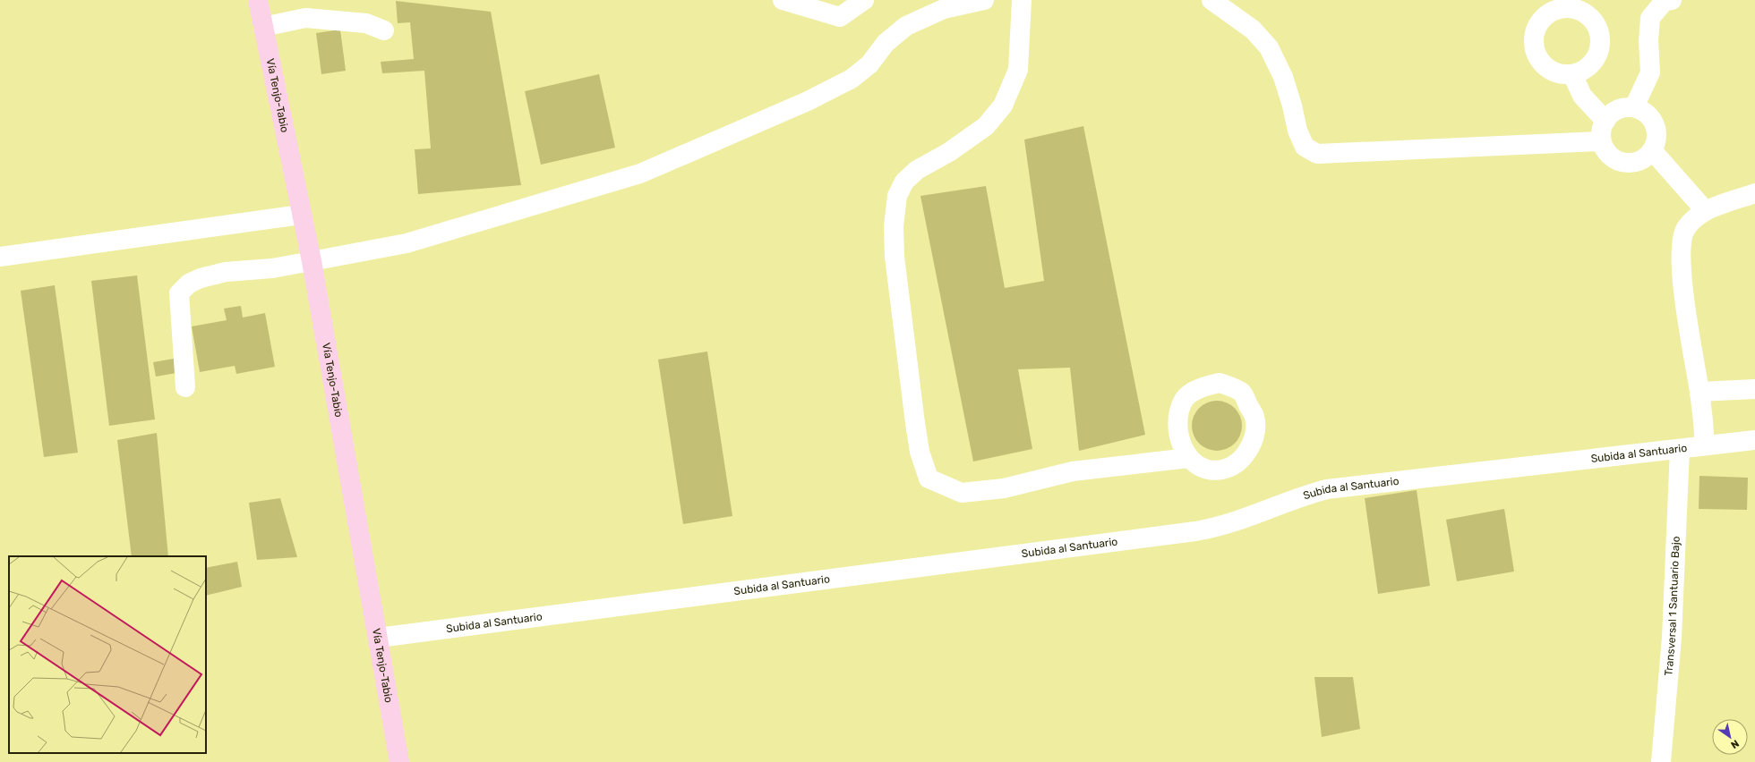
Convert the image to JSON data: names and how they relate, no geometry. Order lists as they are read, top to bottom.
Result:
{
  "streets": {
    "main road": ["Vía Tenjo-Tabio"],
    "street": ["Subida al Santuario", "Transversal 1 Santuario Bajo"]
  },
  "crossings": [
    ["Vía Tenjo-Tabio", "Subida al Santuario"],
    ["Subida al Santuario", "Transversal 1 Santuario Bajo"]
  ],
  "north": "bottom right"
}
